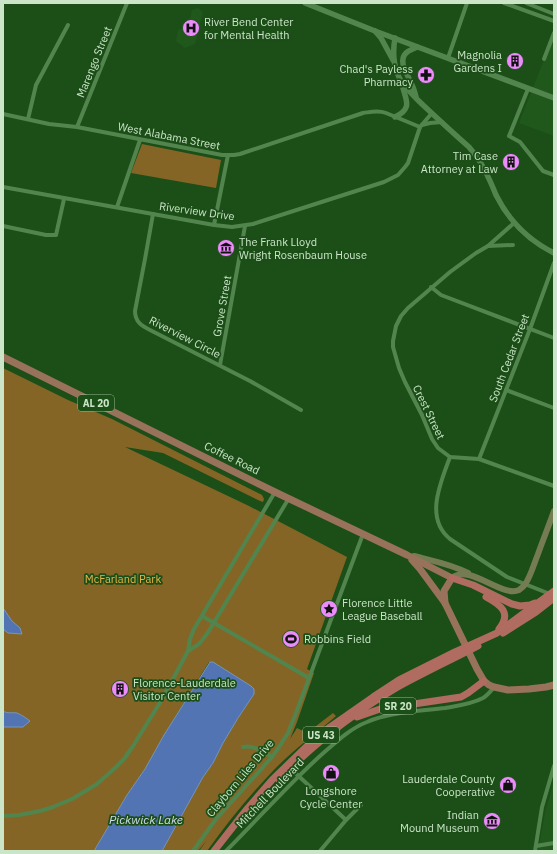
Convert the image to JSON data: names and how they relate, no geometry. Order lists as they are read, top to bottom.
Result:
{
  "streets": {
    "highway": ["SR 20", "US 43"],
    "main road": ["AL 20", "Coffee Road"],
    "street": [
      "Marengo Street",
      "West Alabama Street",
      "Riverview Drive",
      "Grove Street",
      "Riverview Circle",
      "South Cedar Street",
      "Crest Street",
      "Clayborn Liles Drive",
      "Mitchell Boulevard"
    ]
  },
  "crossings": [
    ["Marengo Street", "West Alabama Street"],
    ["West Alabama Street", "Riverview Drive"],
    ["Riverview Drive", "Grove Street"],
    ["Riverview Drive", "Riverview Circle"],
    ["Grove Street", "Riverview Circle"],
    ["Coffee Road", "Clayborn Liles Drive"],
    ["SR 20", "US 43"]
  ],
  "water": ["Pickwick Lake"],
  "parks": ["McFarland Park"],
  "places": {
    "hospital": ["River Bend Center for Mental Health"],
    "building": ["Magnolia Gardens I", "Tim Case Attorney at Law", "Florence-Lauderdale Visitor Center"],
    "pharmacy": ["Chad's Payless Pharmacy"],
    "museum": ["The Frank Lloyd Wright Rosenbaum House", "Indian Mound Museum"],
    "place": ["Florence Little League Baseball"],
    "sports": ["Robbins Field"],
    "shop": ["Longshore Cycle Center", "Lauderdale County Cooperative"]
  }
}
